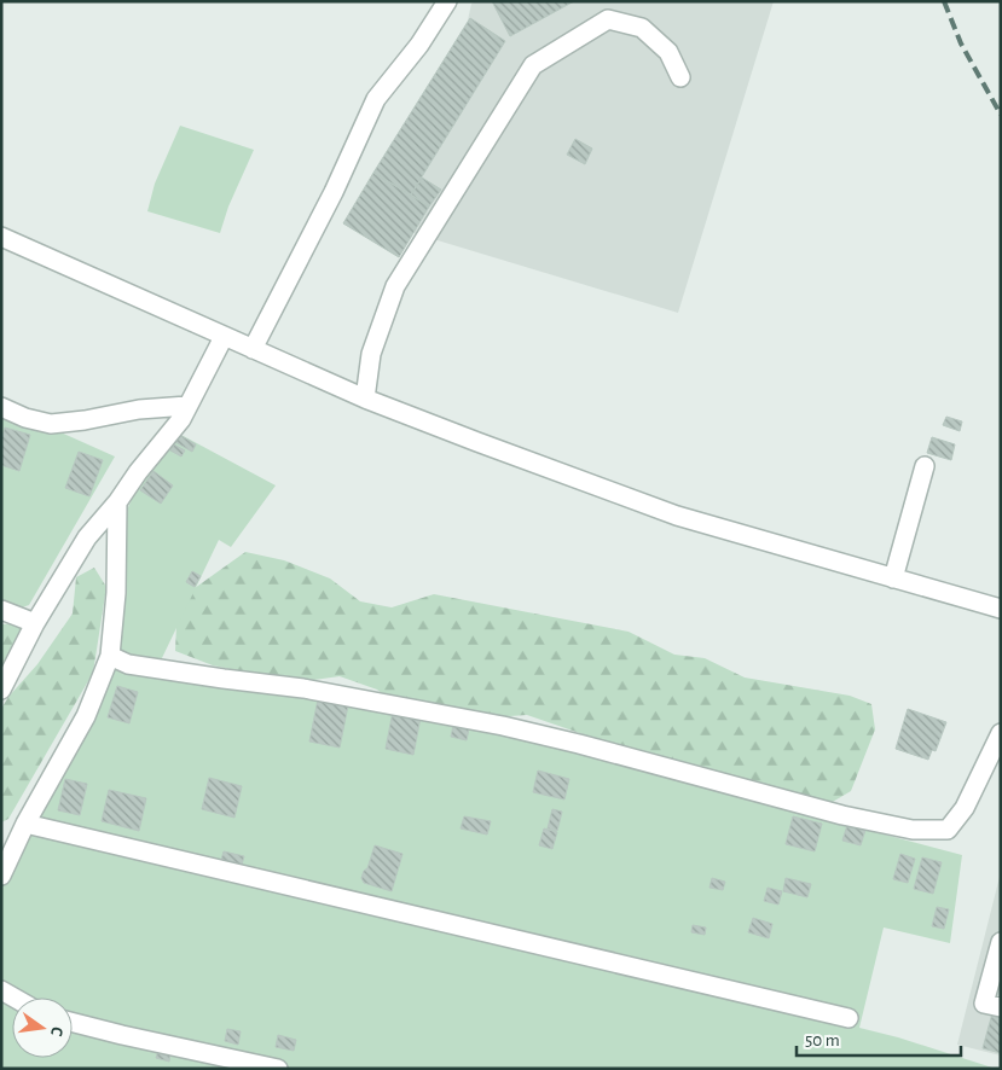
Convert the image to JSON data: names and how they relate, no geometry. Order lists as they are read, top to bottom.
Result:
{
  "scale_bar": "50 m",
  "north": "right"
}
